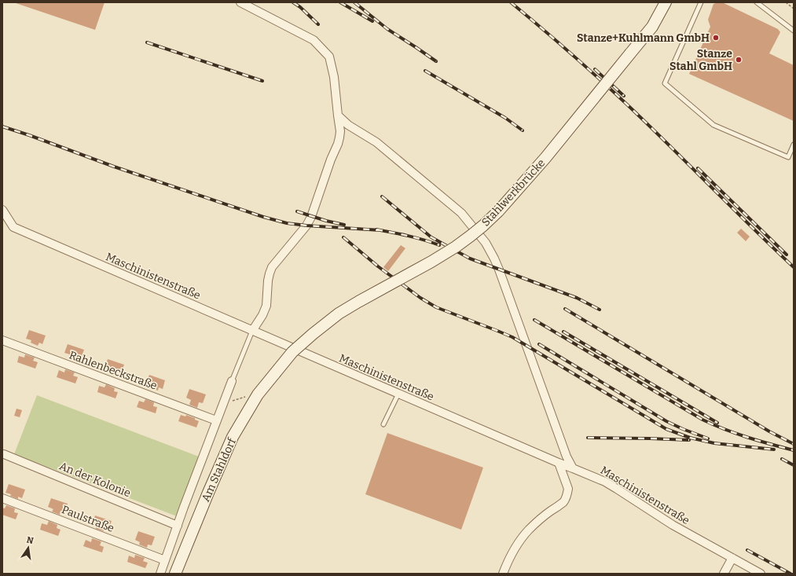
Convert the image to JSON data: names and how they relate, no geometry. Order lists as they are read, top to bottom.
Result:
{
  "streets": {
    "main road": ["Stahlwerkbrücke", "Am Stahldorf"],
    "street": [
      "Maschinistenstraße",
      "Rahlenbeckstraße",
      "An der Kolonie",
      "Paulstraße"
    ]
  },
  "crossings": [
    ["Stahlwerkbrücke", "Am Stahldorf"]
  ],
  "places": ["Stanze+Kuhlmann GmbH", "Stanze Stahl GmbH"],
  "north": "top"
}
